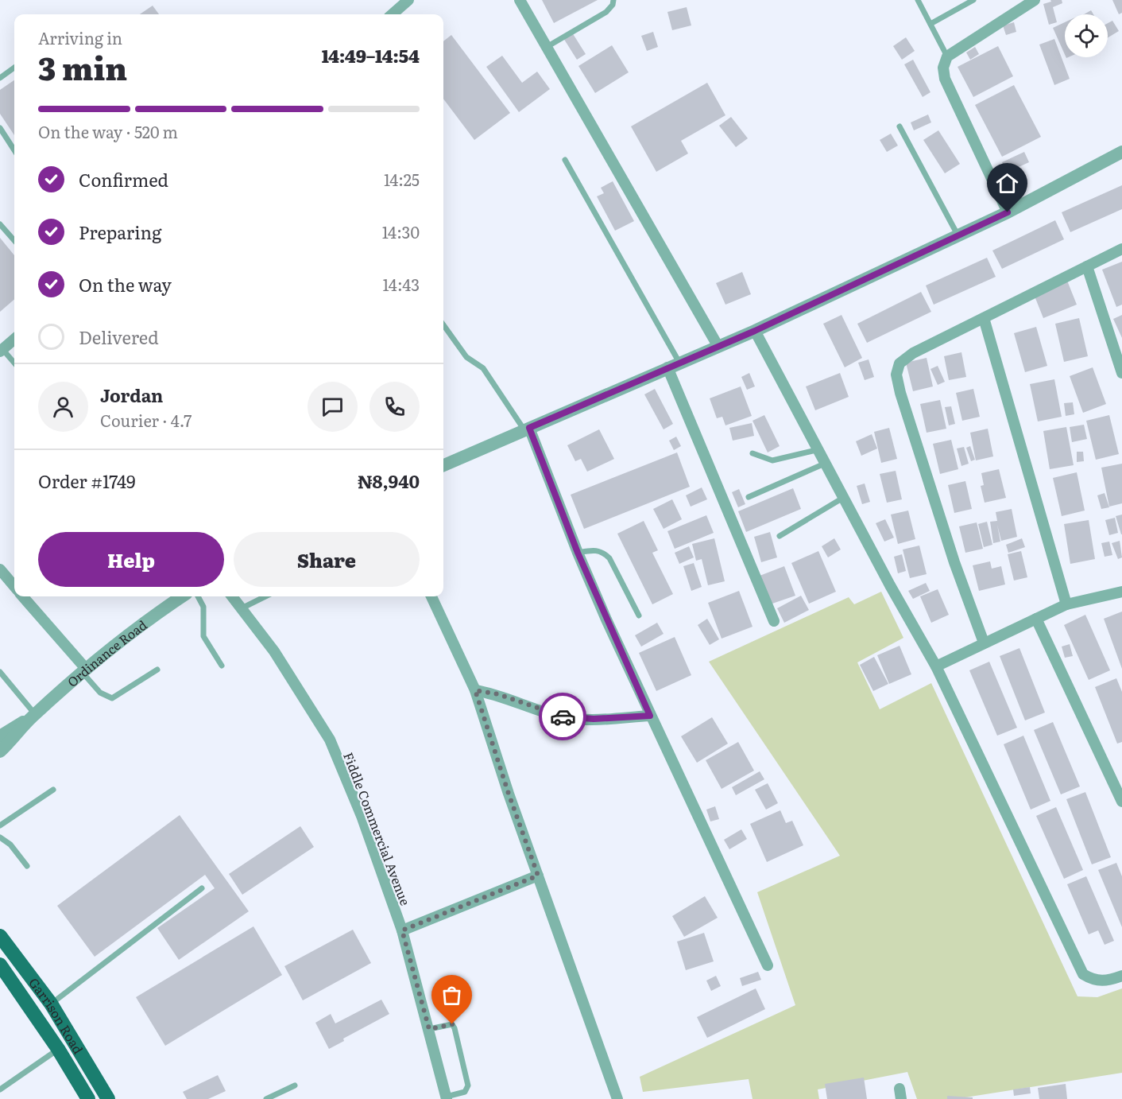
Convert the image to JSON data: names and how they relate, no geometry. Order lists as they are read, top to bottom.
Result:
{
  "streets": {
    "main road": ["Garrison Road"],
    "street": ["Ordinance Road", "Fiddle Commercial Avenue"]
  },
  "page": {
    "heading": ["3 min", "Arriving in", "14:49–14:54"],
    "panel": [
      "Jordan",
      "Courier · 4.7",
      "Order #1749",
      "₦8,940"
    ],
    "bar": "On the way · 520 m",
    "list": [
      ["Confirmed", "14:25"],
      ["Preparing", "14:30"],
      ["On the way", "14:43"],
      "Delivered"
    ],
    "buttons": ["Help", "Share"]
  }
}
